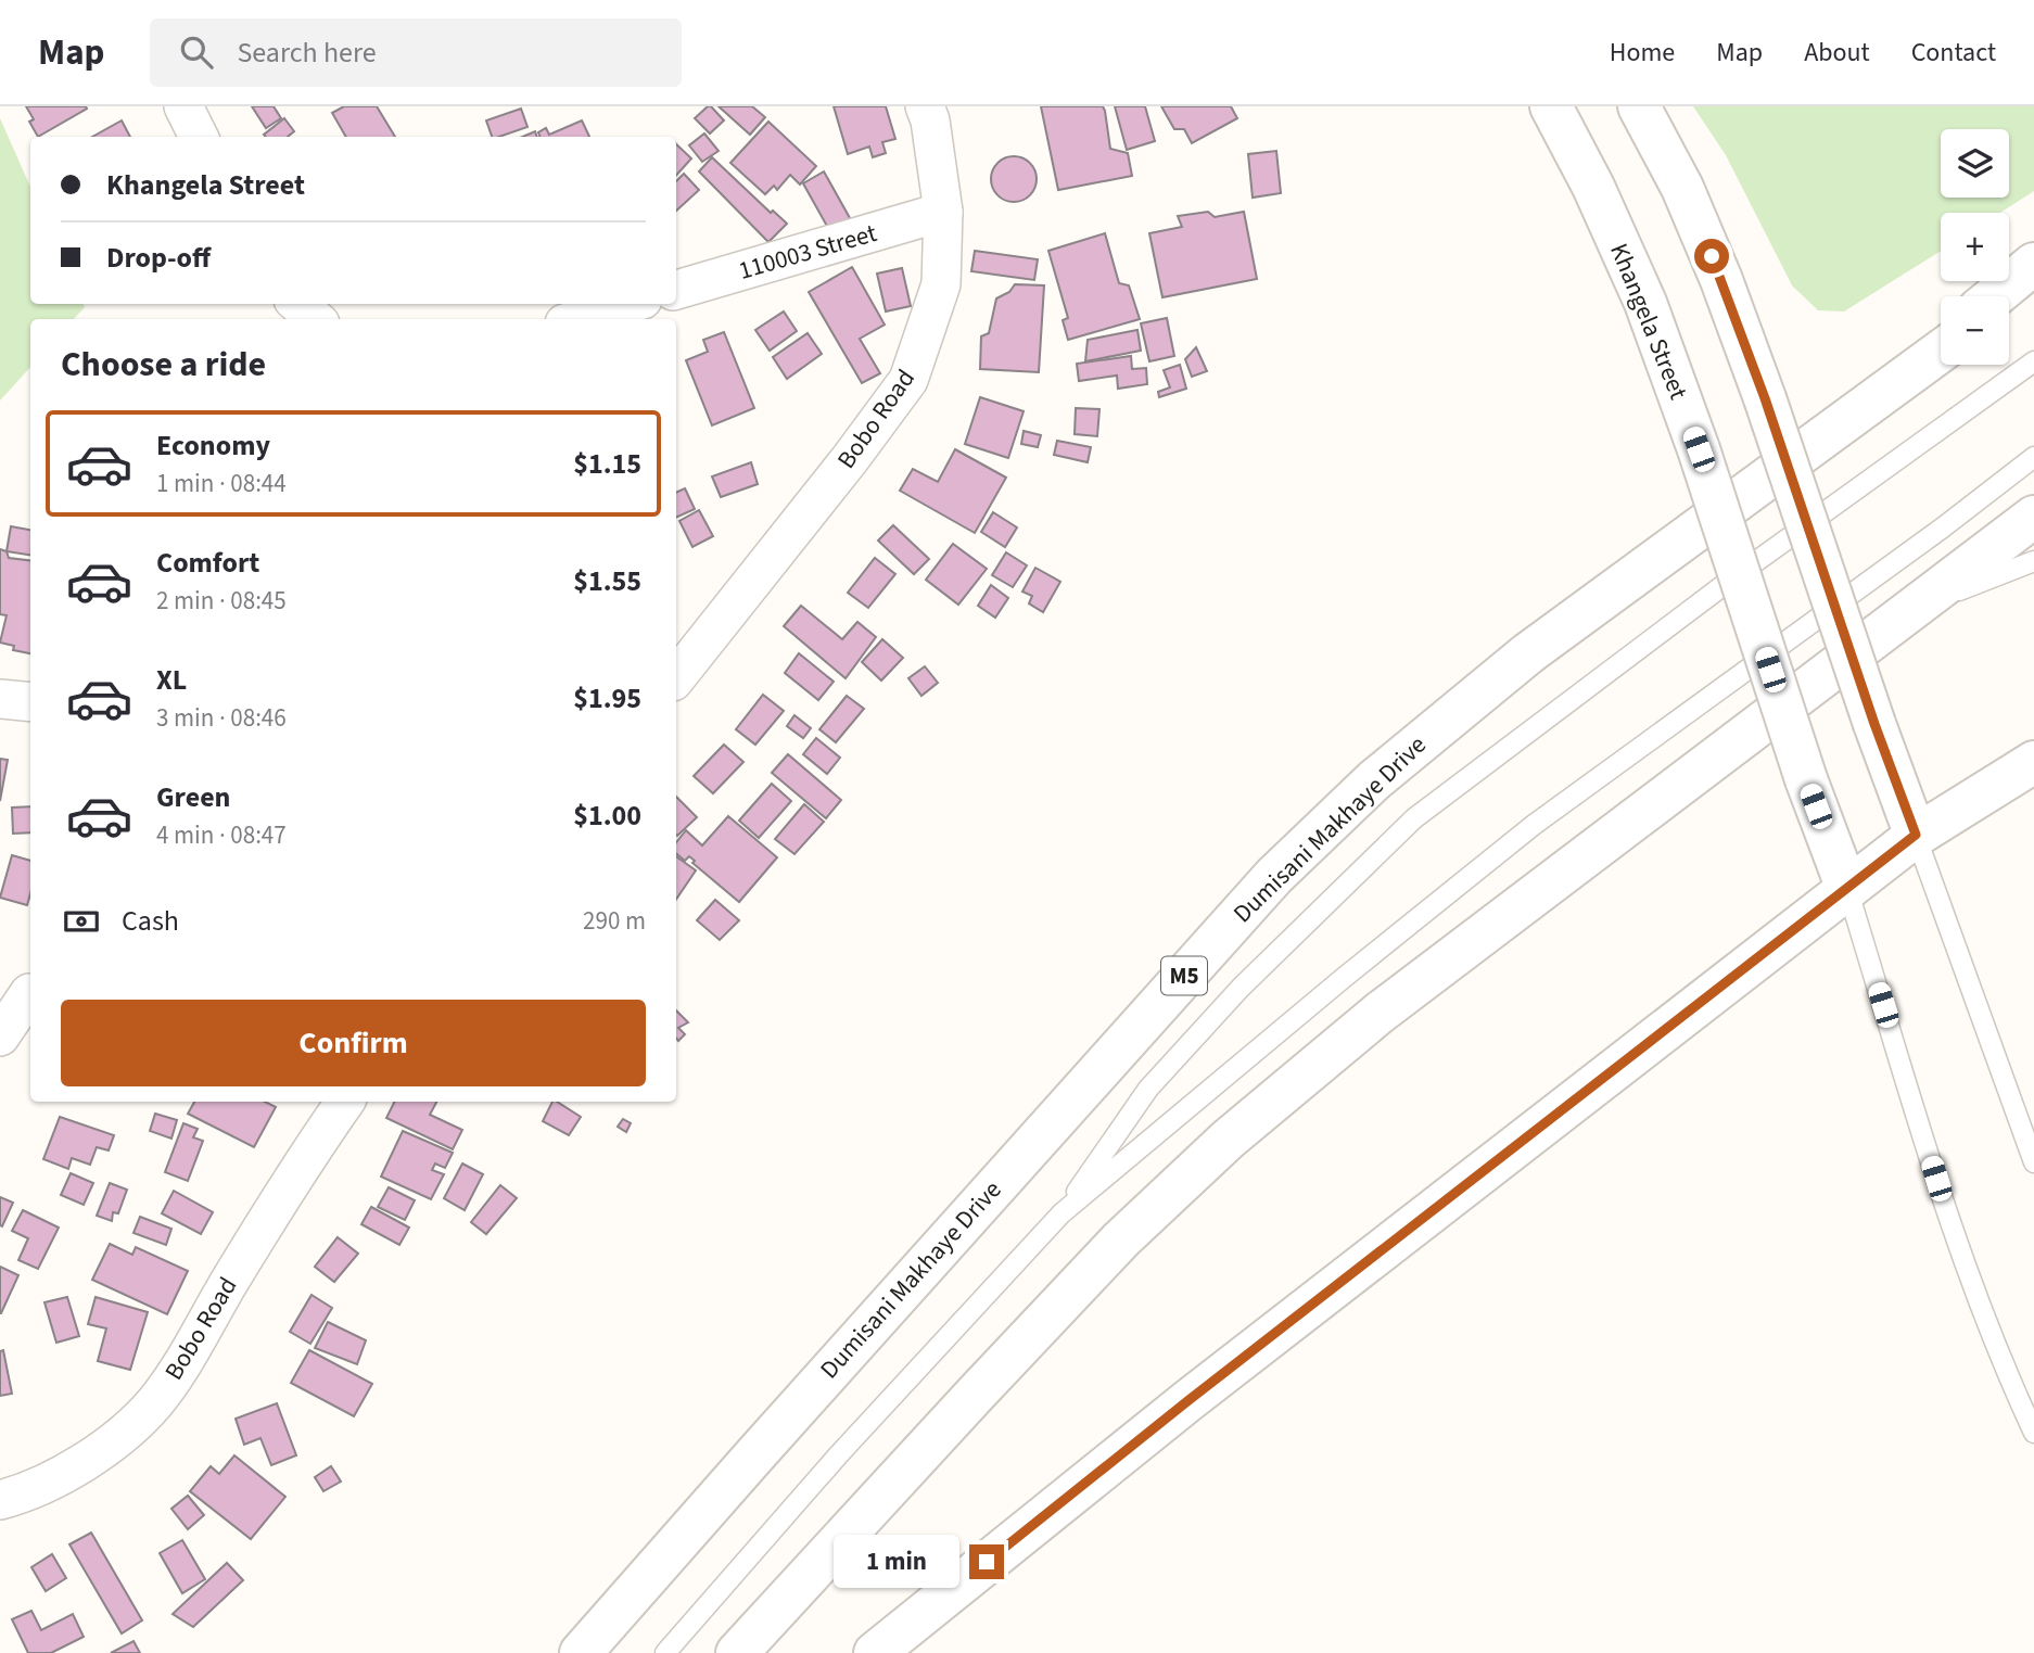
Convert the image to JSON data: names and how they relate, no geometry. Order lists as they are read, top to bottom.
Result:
{
  "streets": {
    "main road": ["Khangela Street", "Dumisani Makhaye Drive", "M5"],
    "street": ["110003 Street", "Bobo Road"]
  },
  "crossings": [
    ["110003 Street", "Bobo Road"]
  ],
  "page": {
    "header": "Map",
    "search": "Search here",
    "nav": [
      "Home",
      "Map",
      "About",
      "Contact"
    ],
    "map_buttons": ["+", "−"],
    "banner": ["Khangela Street", "Drop-off"],
    "heading": "Choose a ride",
    "list": [
      {
        "name": "Economy",
        "note": "1 min · 08:44",
        "value": "$1.15"
      },
      {
        "name": "Comfort",
        "note": "2 min · 08:45",
        "value": "$1.55"
      },
      {
        "name": "XL",
        "note": "3 min · 08:46",
        "value": "$1.95"
      },
      {
        "name": "Green",
        "note": "4 min · 08:47",
        "value": "$1.00"
      }
    ],
    "pay": ["Cash", "290 m"],
    "buttons": "Confirm",
    "bubble": "1 min"
  }
}
